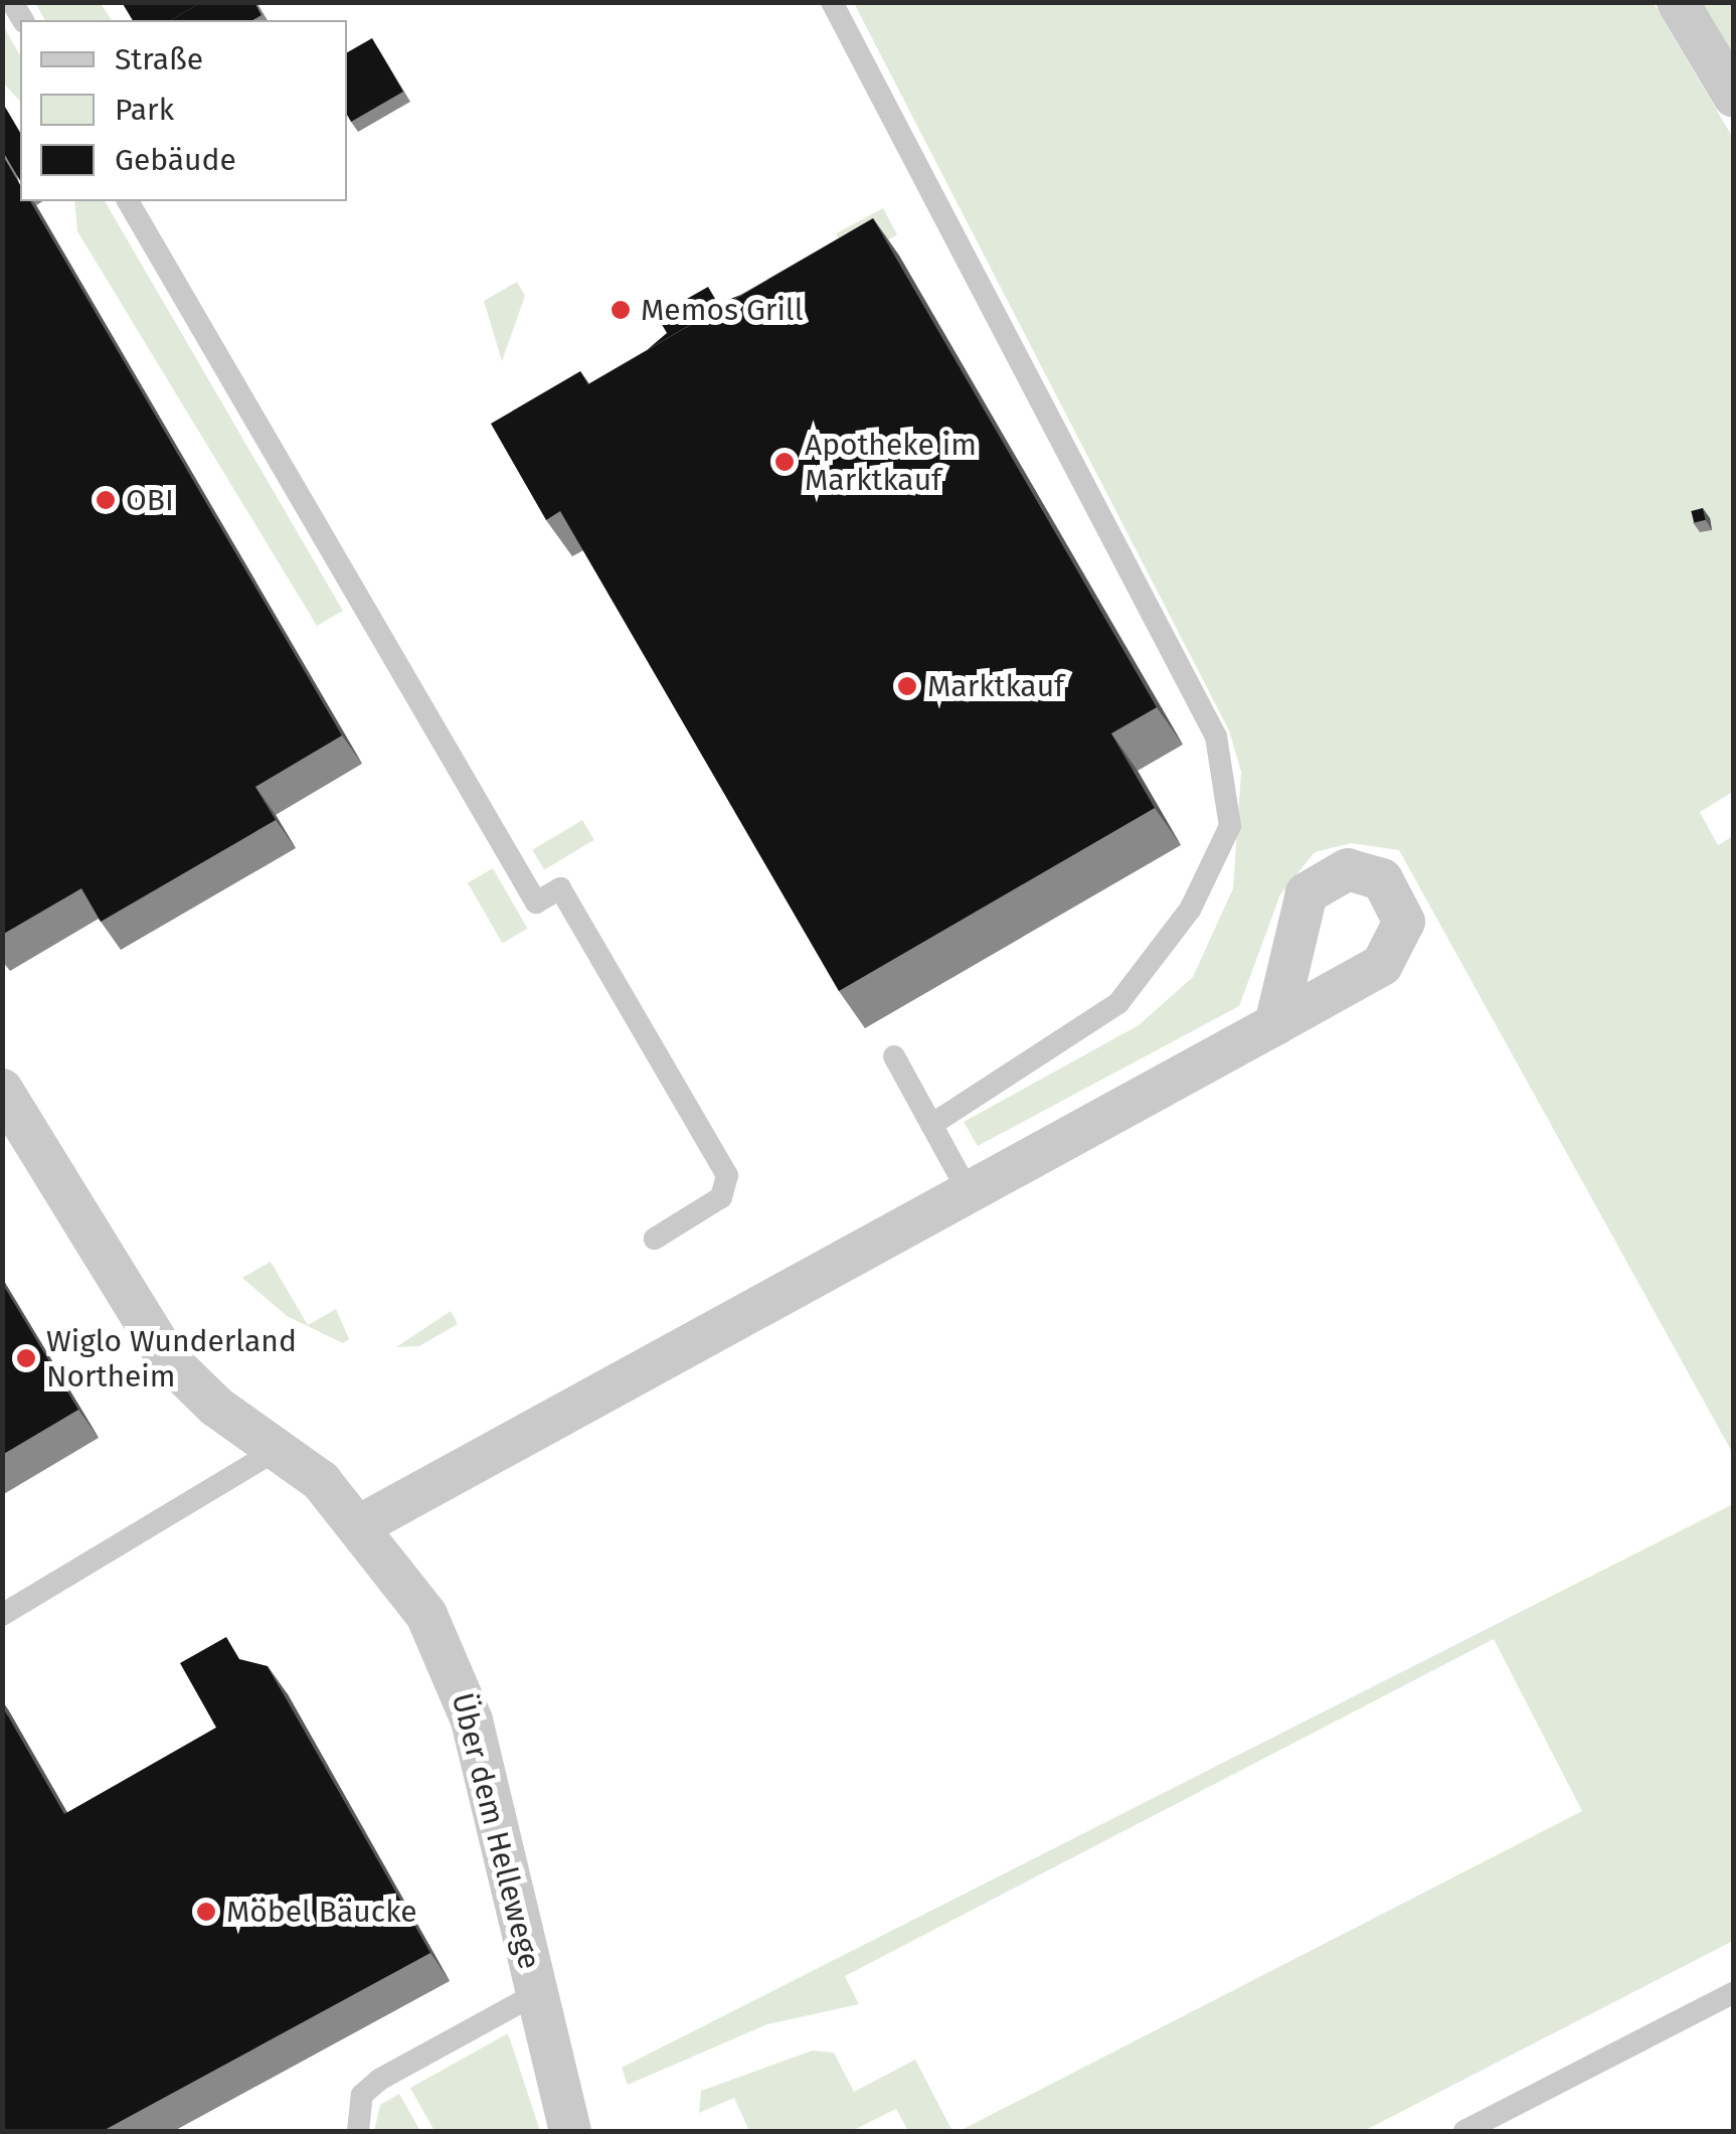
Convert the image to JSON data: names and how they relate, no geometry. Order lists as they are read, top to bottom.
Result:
{
  "streets": {
    "street": ["Über dem Hellewege"]
  },
  "places": [
    "Memos Grill",
    "Apotheke im Marktkauf",
    "OBI",
    "Marktkauf",
    "Wiglo Wunderland Northeim",
    "Möbel Bäucke"
  ],
  "legend": ["Straße", "Park", "Gebäude"]
}
